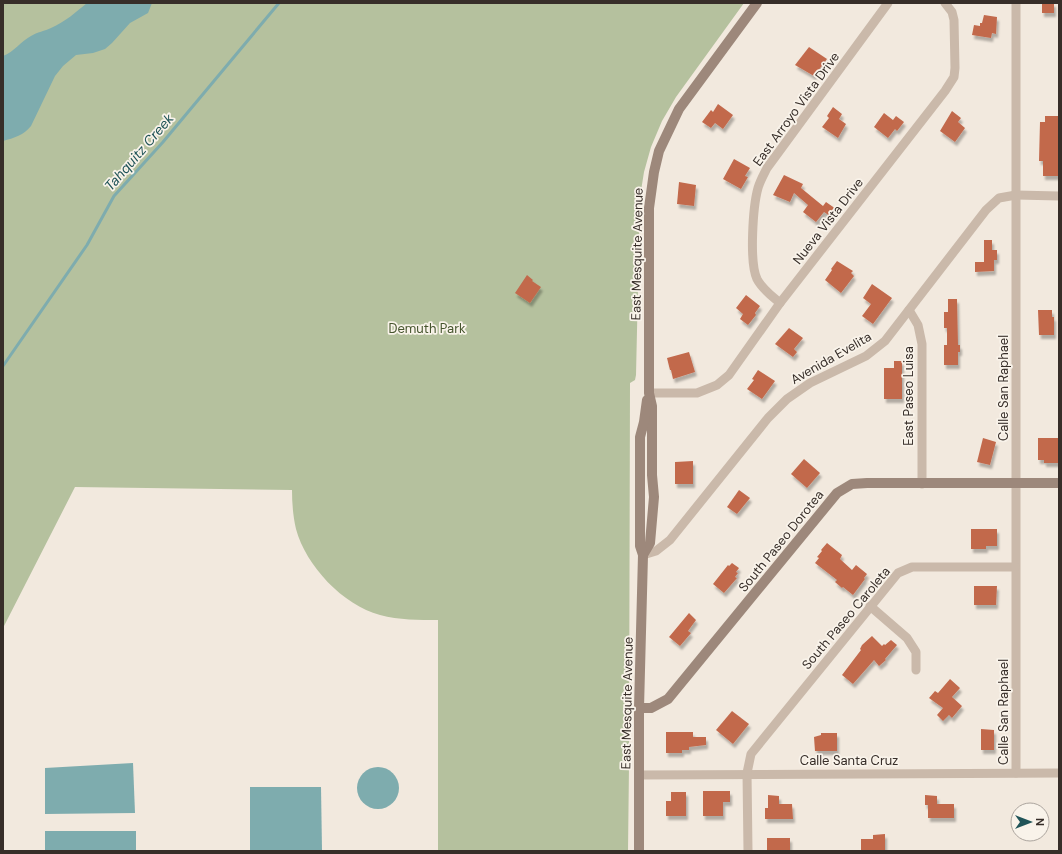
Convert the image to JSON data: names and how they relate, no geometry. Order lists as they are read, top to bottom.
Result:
{
  "streets": {
    "street": [
      "East Arroyo Vista Drive",
      "Nueva Vista Drive",
      "East Mesquite Avenue",
      "Avenida Evelita",
      "Calle San Raphael",
      "East Paseo Luisa",
      "South Paseo Dorotea",
      "South Paseo Caroleta",
      "Calle Santa Cruz"
    ]
  },
  "crossings": [
    ["East Arroyo Vista Drive", "Nueva Vista Drive"],
    ["Nueva Vista Drive", "East Mesquite Avenue"],
    ["East Mesquite Avenue", "Avenida Evelita"],
    ["East Mesquite Avenue", "South Paseo Dorotea"],
    ["East Mesquite Avenue", "Calle Santa Cruz"],
    ["Avenida Evelita", "Calle San Raphael"],
    ["Avenida Evelita", "East Paseo Luisa"],
    ["Calle San Raphael", "South Paseo Dorotea"],
    ["Calle San Raphael", "South Paseo Caroleta"],
    ["Calle San Raphael", "Calle Santa Cruz"],
    ["East Paseo Luisa", "South Paseo Dorotea"],
    ["South Paseo Caroleta", "Calle Santa Cruz"]
  ],
  "water": ["Tahquitz Creek"],
  "parks": ["Demuth Park"],
  "north": "right"
}
